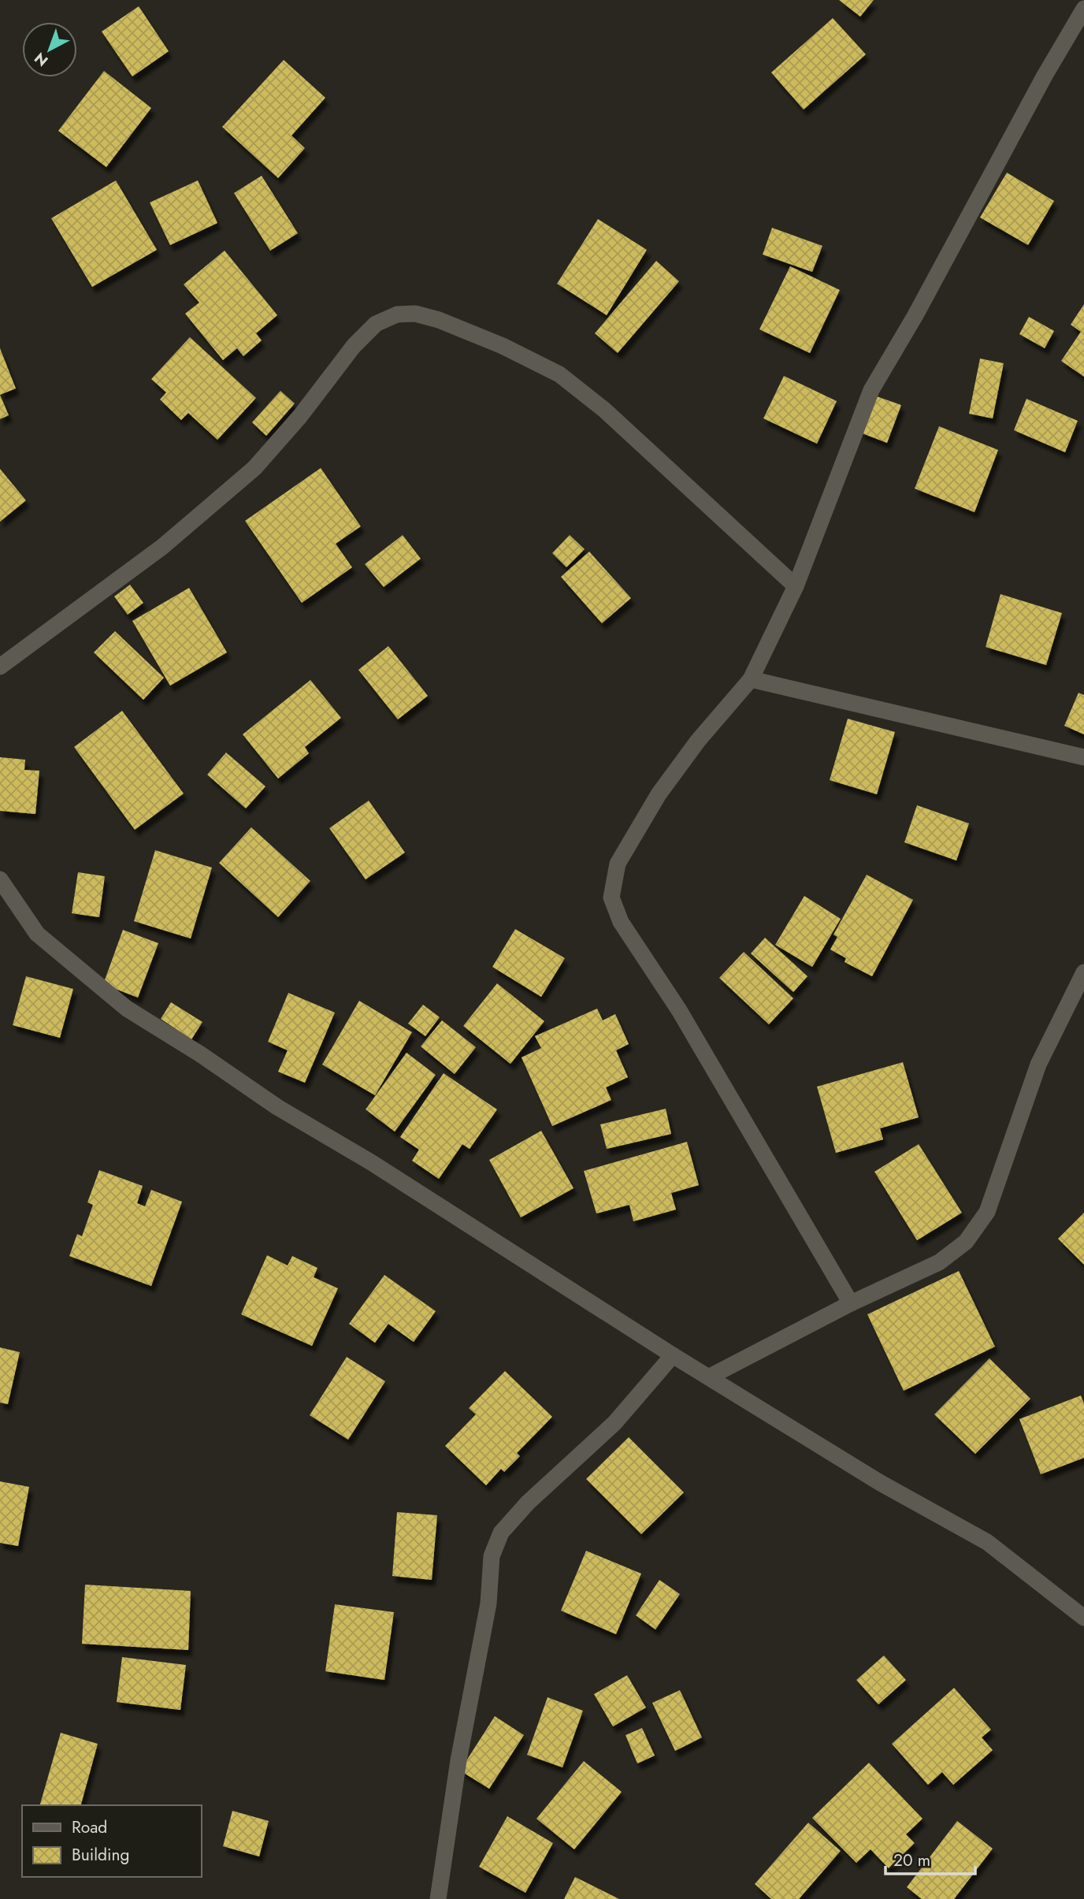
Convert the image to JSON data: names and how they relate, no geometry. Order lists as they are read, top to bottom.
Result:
{
  "legend": ["Road", "Building"],
  "scale_bar": "20 m",
  "north": "bottom left"
}
